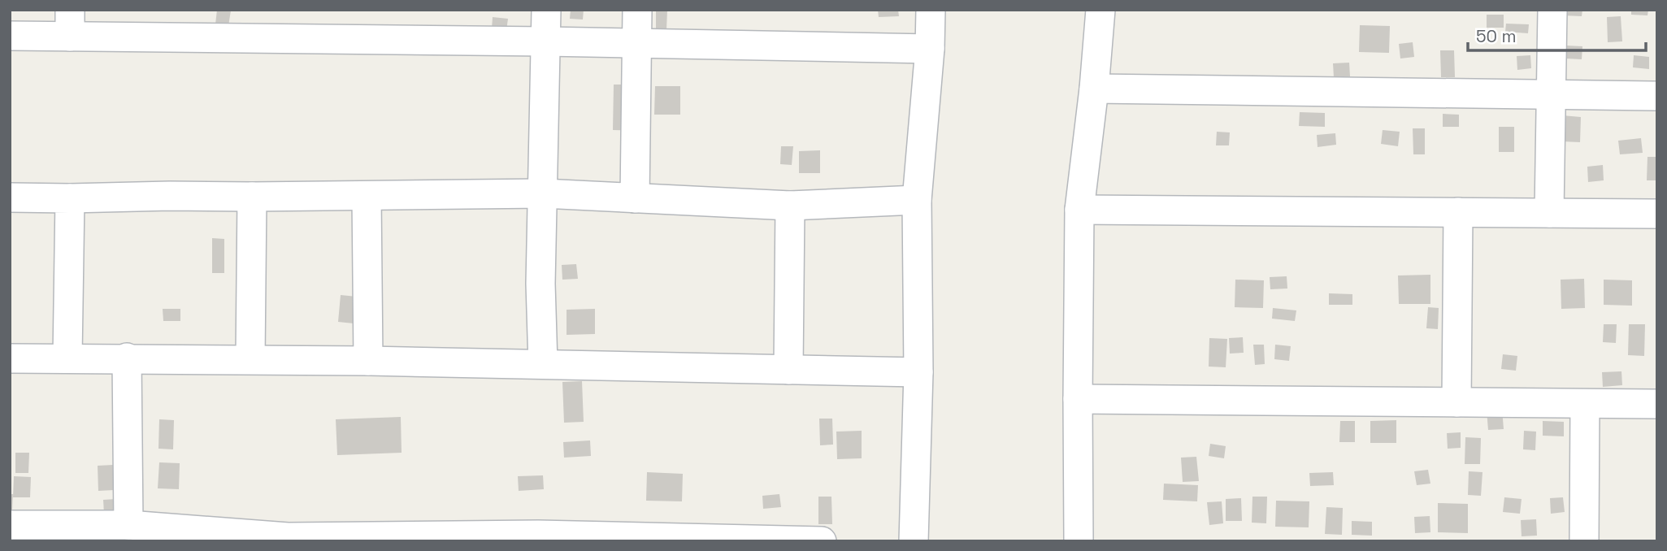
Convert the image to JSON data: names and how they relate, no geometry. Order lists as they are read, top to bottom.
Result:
{
  "scale_bar": "50 m"
}
